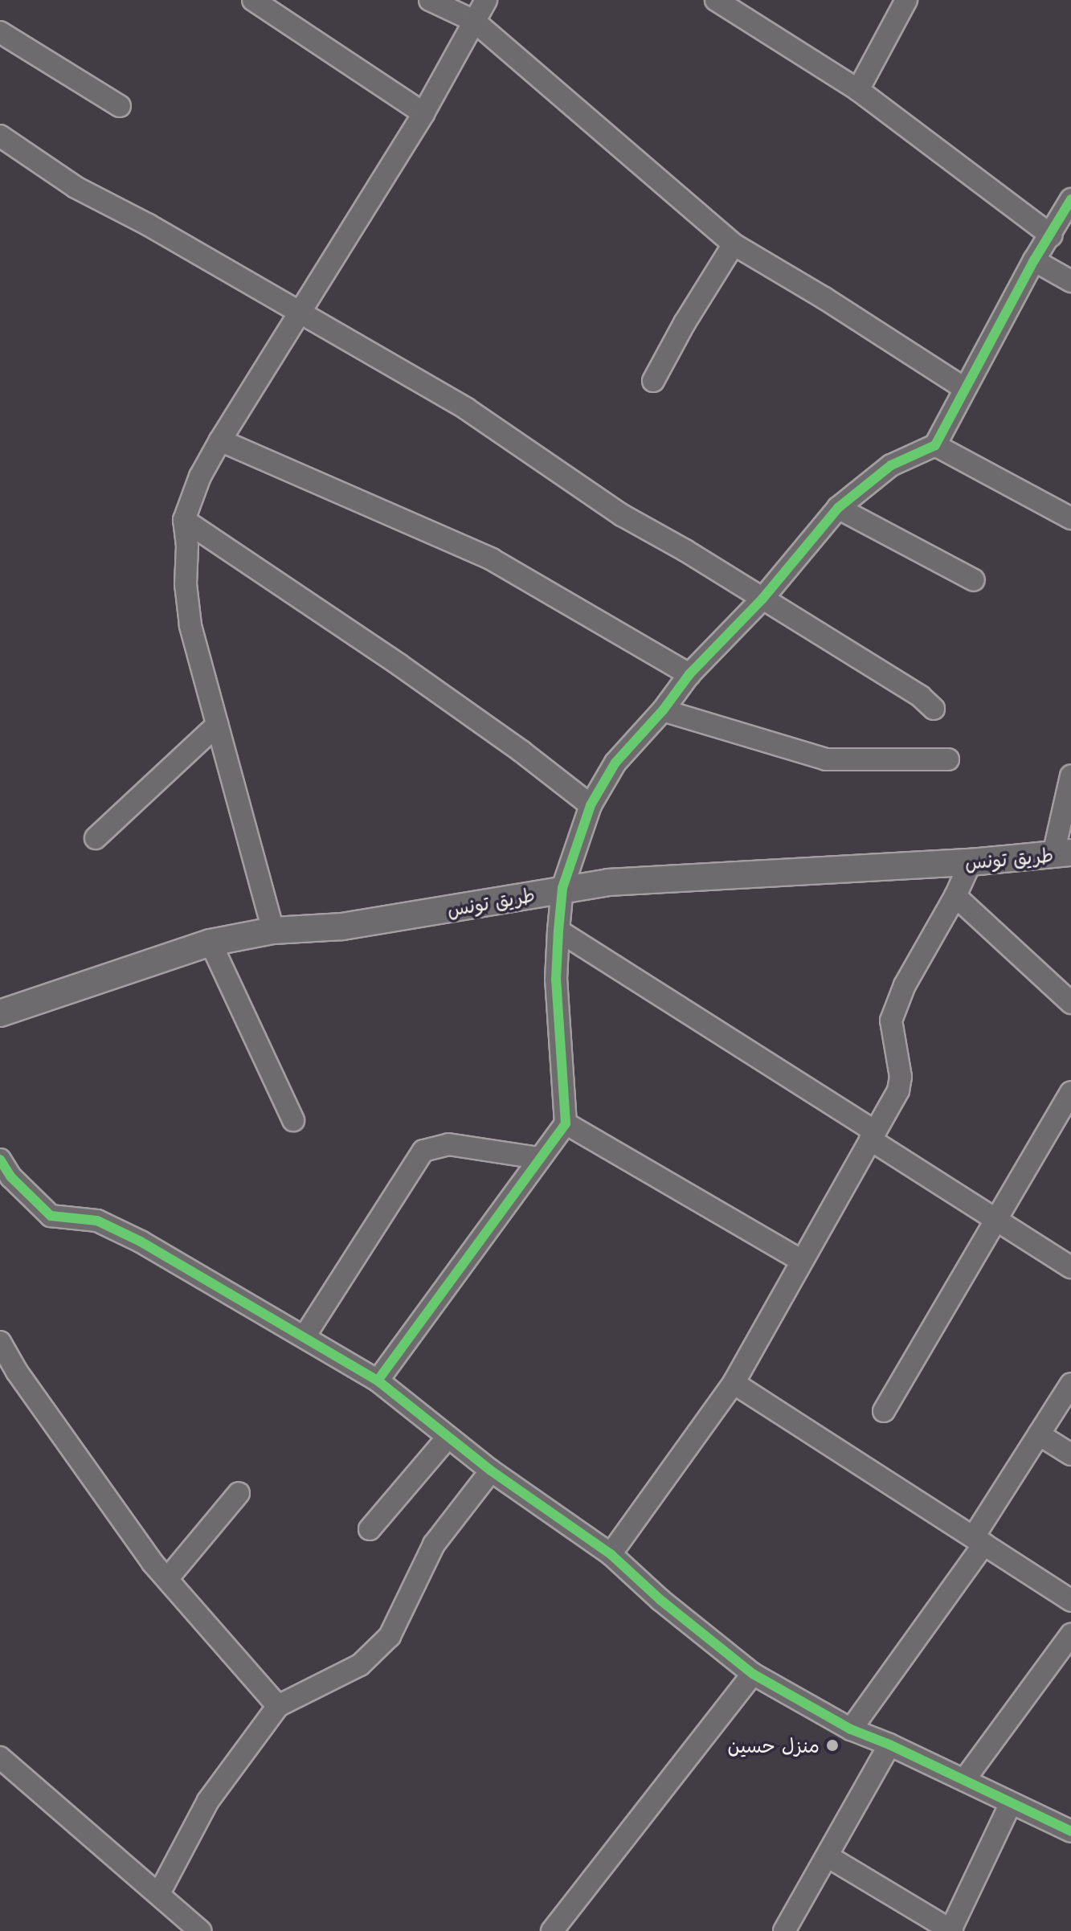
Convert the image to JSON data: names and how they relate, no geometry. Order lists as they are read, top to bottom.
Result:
{
  "streets": {
    "main road": ["طريق تونس"]
  },
  "places": ["منزل حسين"]
}
